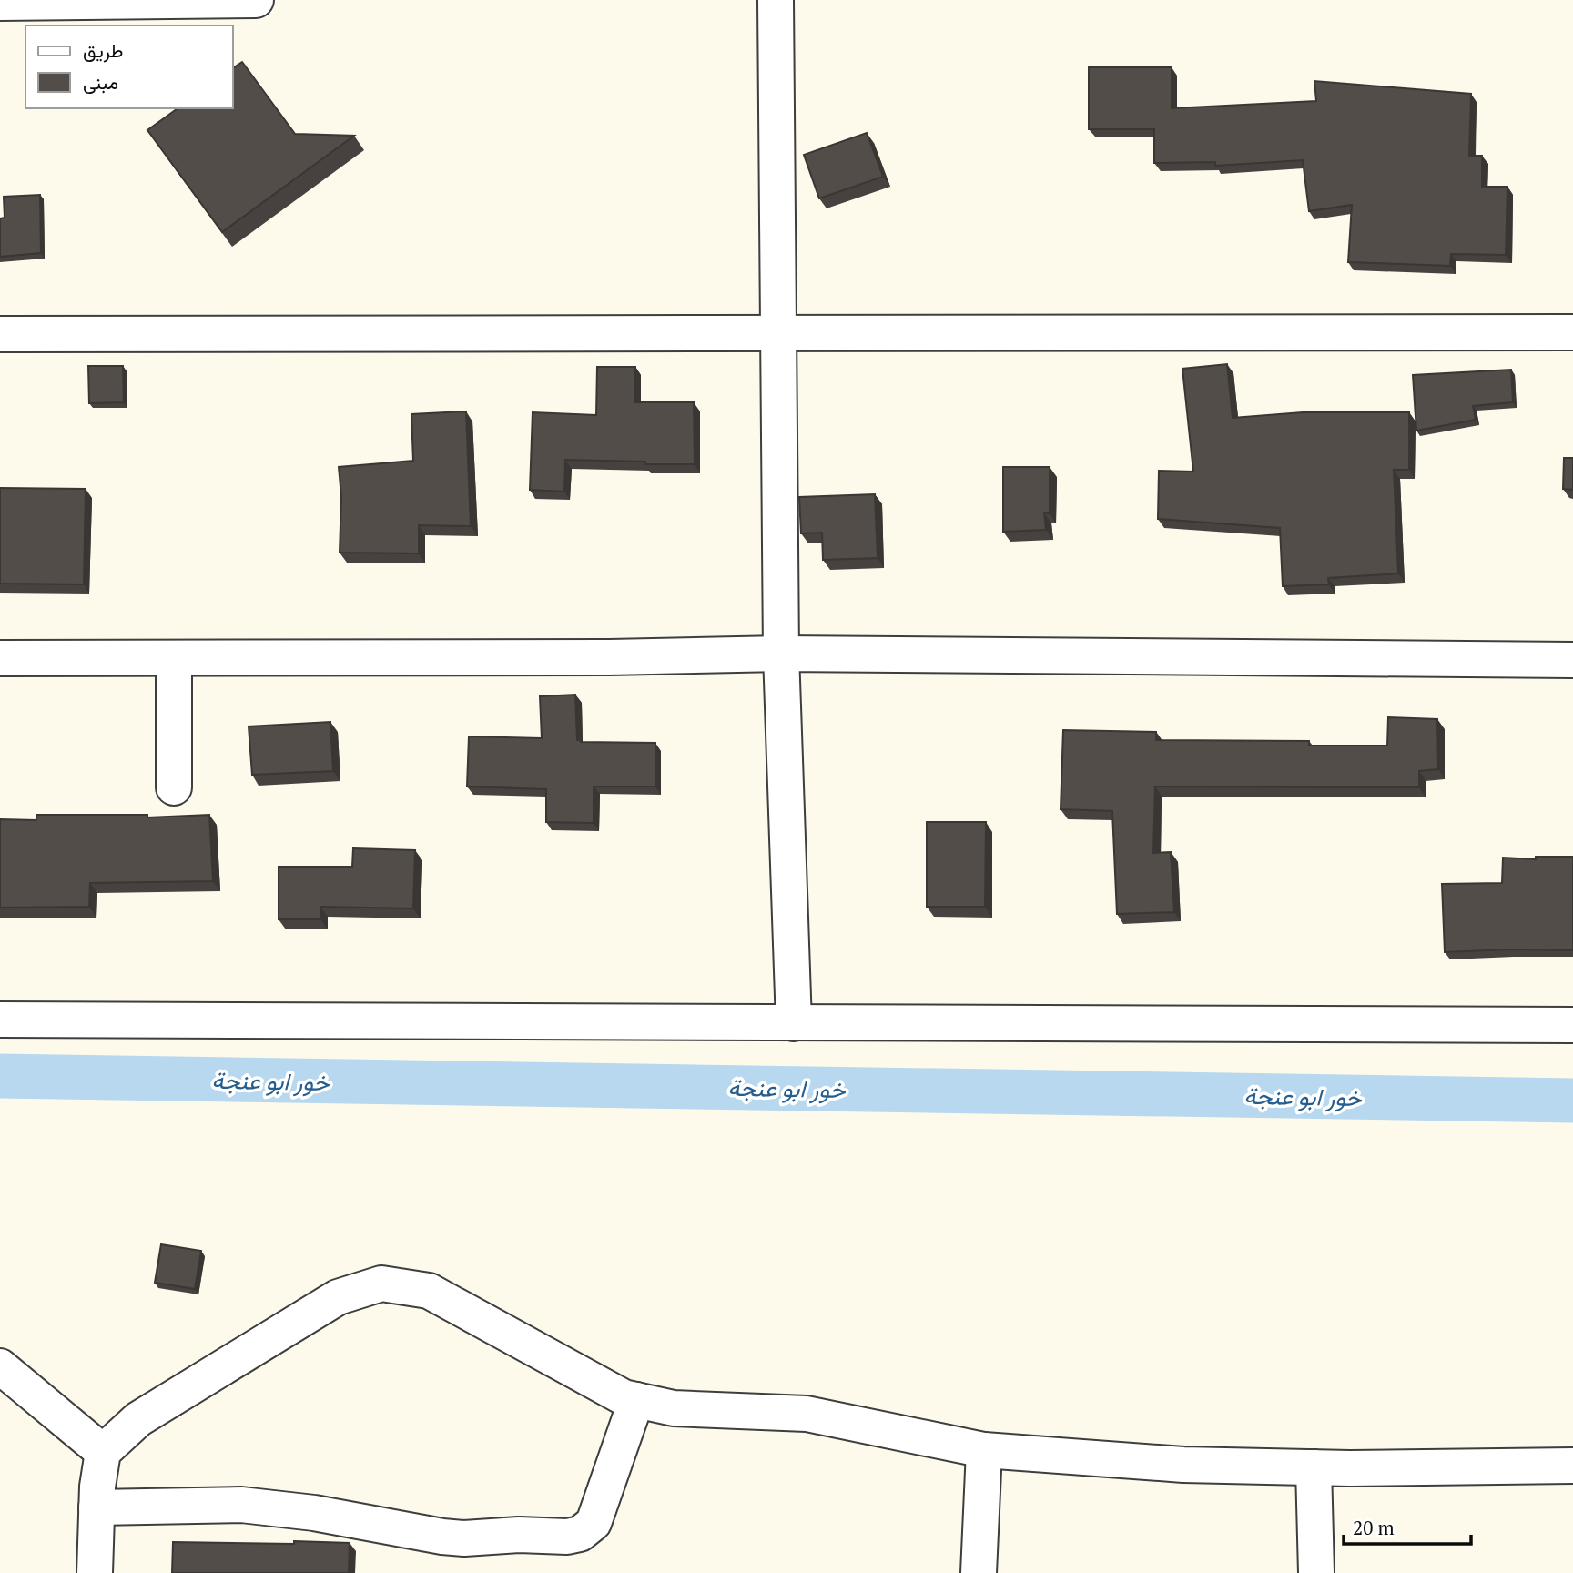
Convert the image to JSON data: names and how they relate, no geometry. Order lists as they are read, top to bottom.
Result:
{
  "water": ["خور ابو عنجة"],
  "legend": ["طريق", "مبنى"],
  "scale_bar": "20 m"
}
